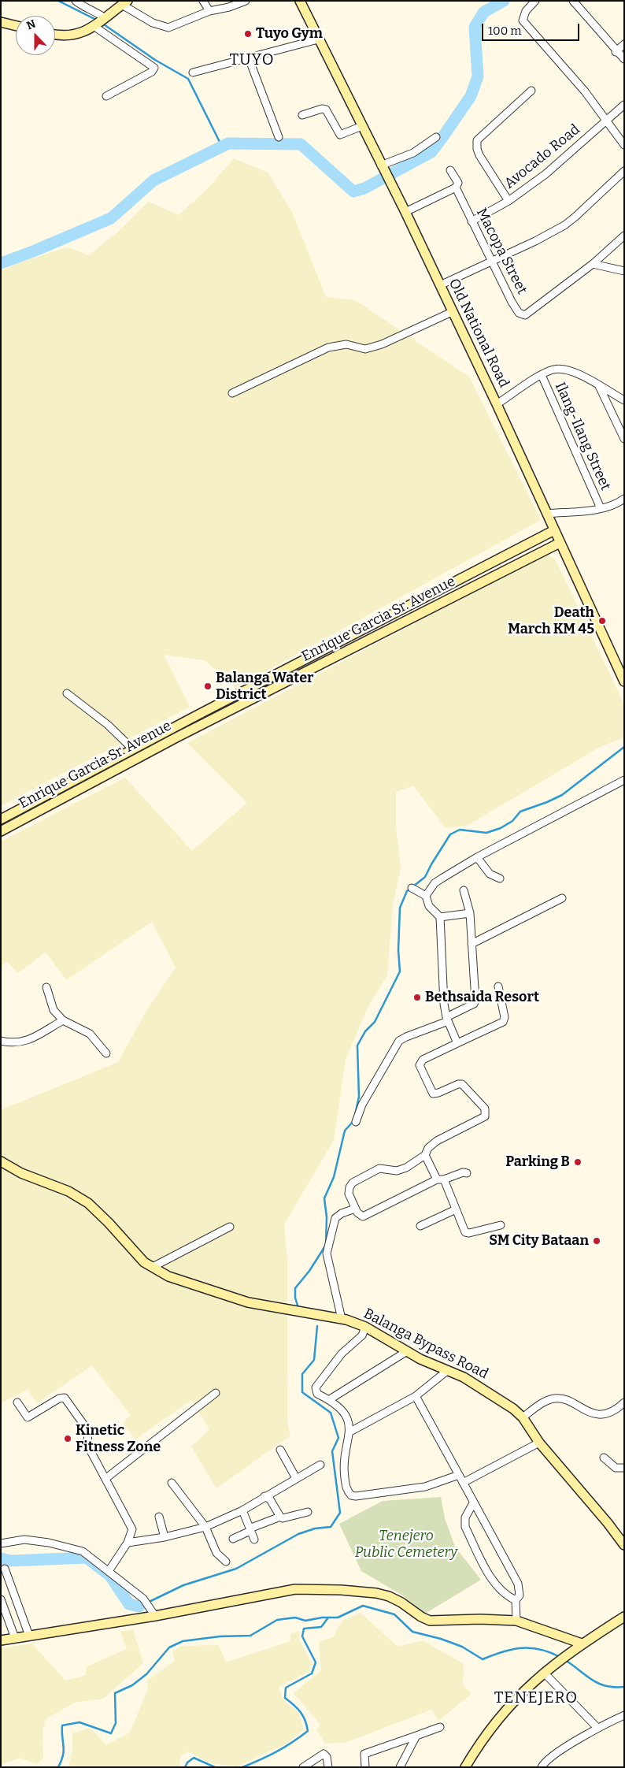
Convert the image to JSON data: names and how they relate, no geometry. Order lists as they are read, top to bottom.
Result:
{
  "streets": {
    "main road": ["Old National Road", "Enrique Garcia Sr. Avenue", "Balanga Bypass Road"],
    "street": ["Avocado Road", "Macopa Street", "Ilang-Ilang Street"]
  },
  "crossings": [
    ["Avocado Road", "Macopa Street"],
    ["Old National Road", "Enrique Garcia Sr. Avenue"]
  ],
  "districts": ["TUYO", "TENEJERO"],
  "parks": ["Tenejero Public Cemetery"],
  "places": [
    "Tuyo Gym",
    "Death March KM 45",
    "Balanga Water District",
    "Bethsaida Resort",
    "Parking B",
    "SM City Bataan",
    "Kinetic Fitness Zone"
  ],
  "scale_bar": "100 m",
  "north": "top"
}
